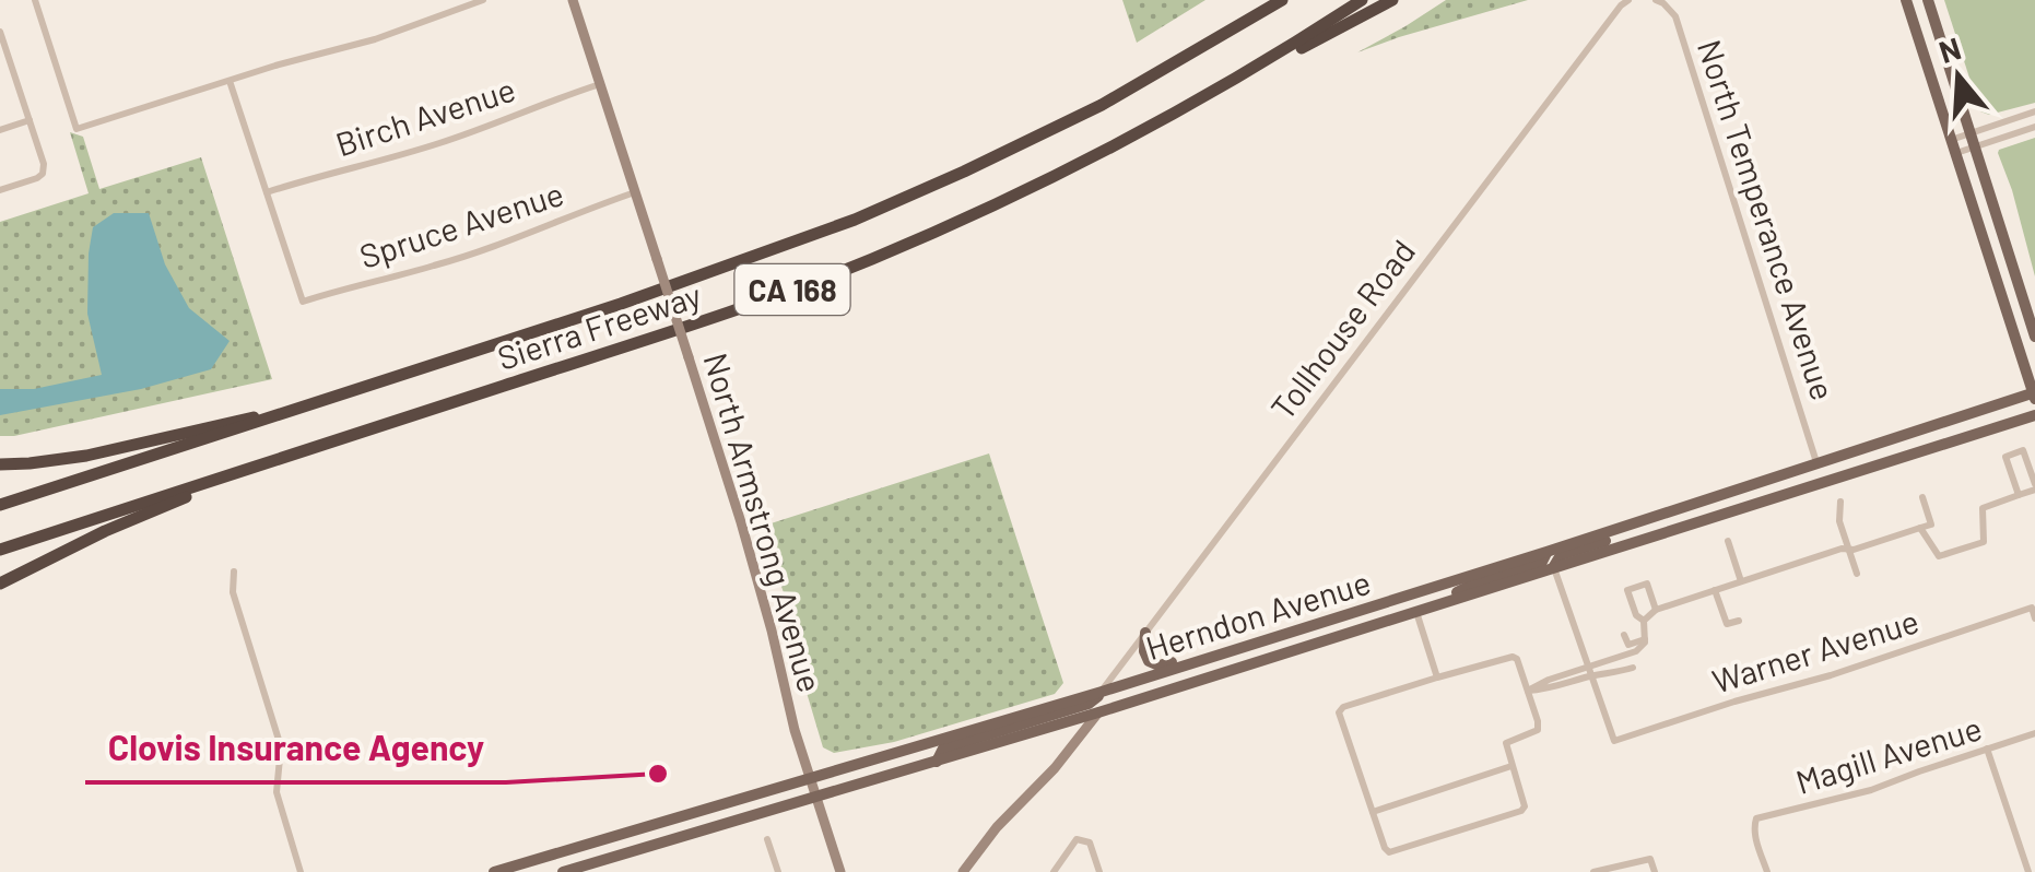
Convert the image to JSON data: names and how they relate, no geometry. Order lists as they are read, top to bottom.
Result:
{
  "streets": {
    "highway": ["CA 168", "Sierra Freeway"],
    "main road": ["Herndon Avenue"],
    "street": [
      "Birch Avenue",
      "North Temperance Avenue",
      "Spruce Avenue",
      "Tollhouse Road",
      "North Armstrong Avenue",
      "Warner Avenue",
      "Magill Avenue"
    ]
  },
  "crossings": [
    ["Birch Avenue", "Spruce Avenue"],
    ["Birch Avenue", "North Armstrong Avenue"],
    ["North Temperance Avenue", "Herndon Avenue"],
    ["Spruce Avenue", "North Armstrong Avenue"],
    ["Tollhouse Road", "Herndon Avenue"],
    ["North Armstrong Avenue", "Herndon Avenue"]
  ],
  "places": ["Clovis Insurance Agency"],
  "north": "top"
}
